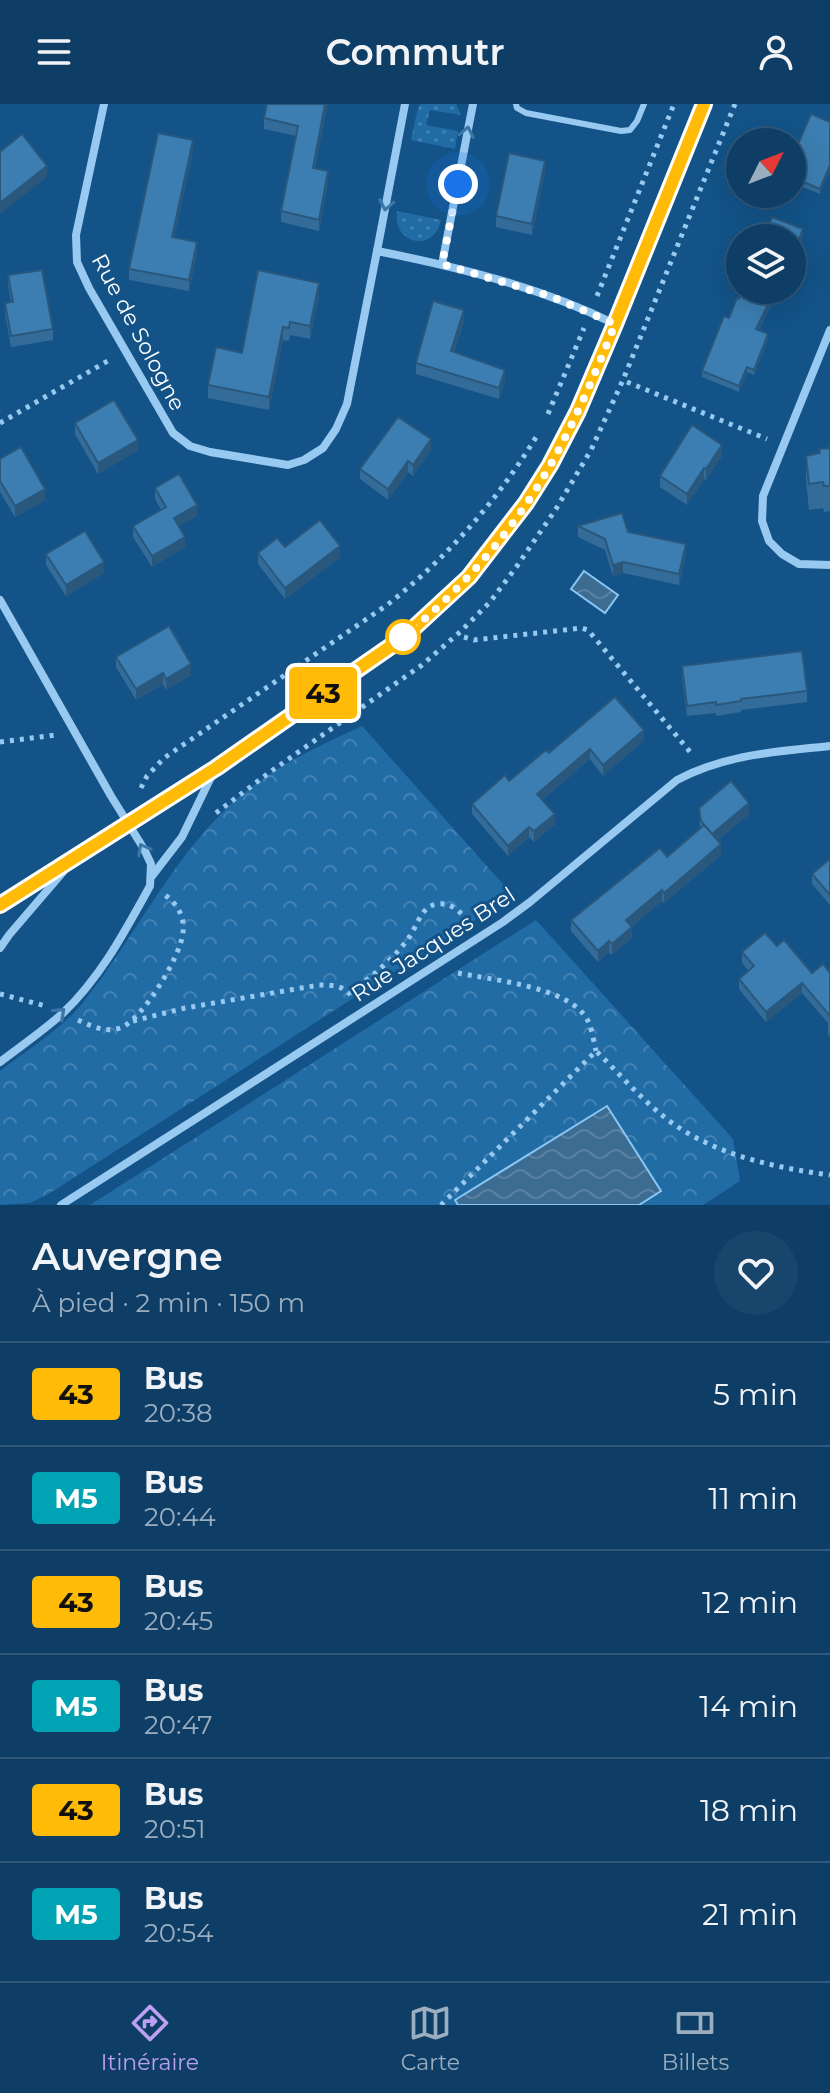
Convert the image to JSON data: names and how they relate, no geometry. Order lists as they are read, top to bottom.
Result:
{
  "streets": {
    "street": ["Rue de Sologne", "Rue Jacques Brel"]
  },
  "lines": ["bus line 43"],
  "north": "top right",
  "page": {
    "header": "Commutr",
    "on_map": "43",
    "heading": ["Auvergne", "À pied · 2 min · 150 m"],
    "list": [
      {
        "mark": "43",
        "name": "Bus",
        "note": "20:38",
        "value": "5 min"
      },
      {
        "mark": "M5",
        "name": "Bus",
        "note": "20:44",
        "value": "11 min"
      },
      {
        "mark": "43",
        "name": "Bus",
        "note": "20:45",
        "value": "12 min"
      },
      {
        "mark": "M5",
        "name": "Bus",
        "note": "20:47",
        "value": "14 min"
      },
      {
        "mark": "43",
        "name": "Bus",
        "note": "20:51",
        "value": "18 min"
      },
      {
        "mark": "M5",
        "name": "Bus",
        "note": "20:54",
        "value": "21 min"
      }
    ],
    "tabs": ["Itinéraire", "Carte", "Billets"]
  }
}
